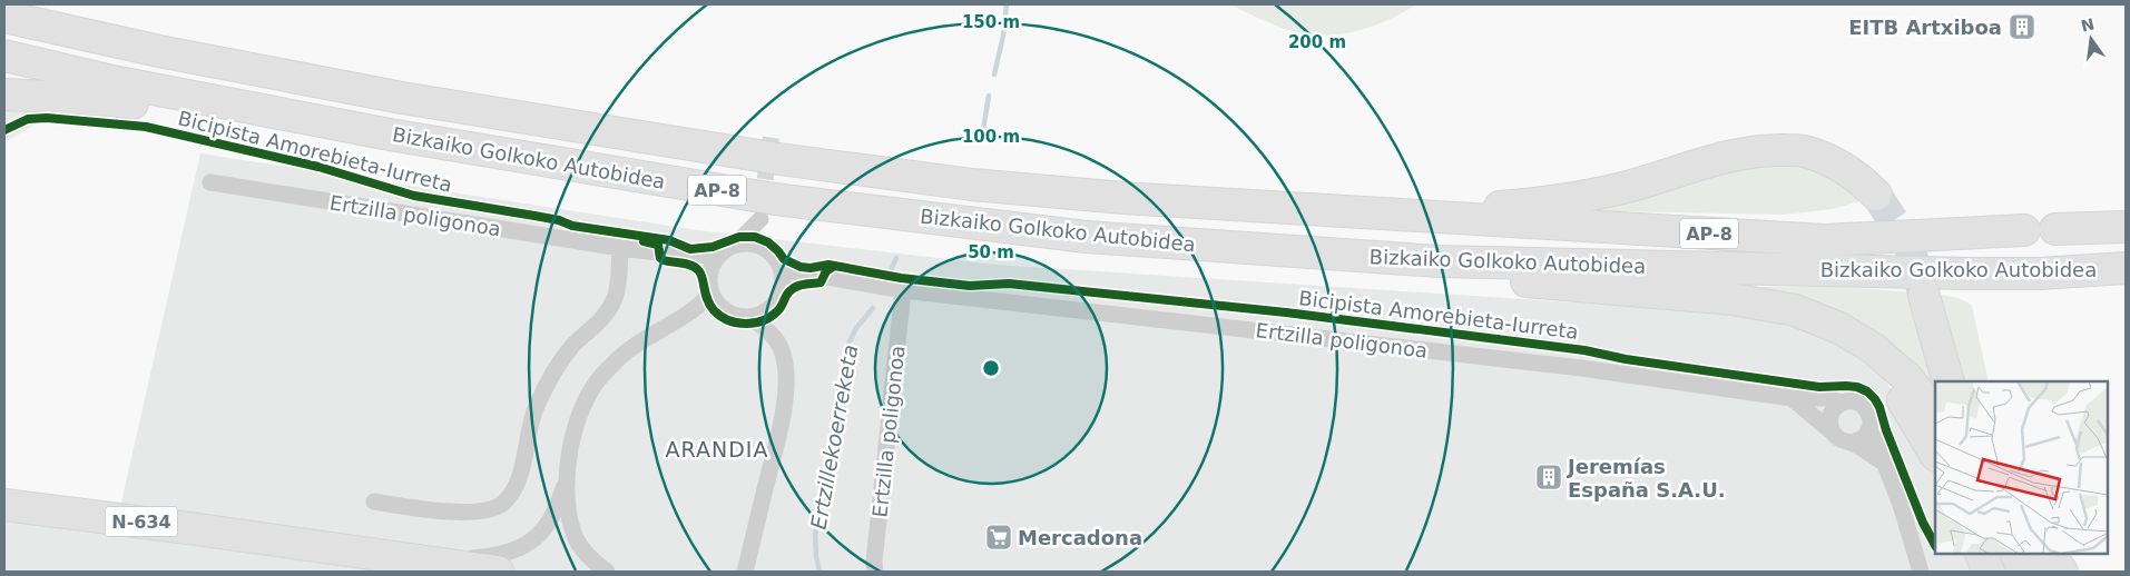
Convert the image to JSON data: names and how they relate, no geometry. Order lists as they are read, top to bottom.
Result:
{
  "streets": {
    "highway": ["Bizkaiko Golkoko Autobidea", "AP-8", "N-634"],
    "street": ["Ertzilla poligonoa"],
    "cycle path": ["Bicipista Amorebieta-Iurreta"]
  },
  "districts": ["ARANDIA"],
  "water": ["Ertzillekoerreketa"],
  "places": {
    "building": ["EITB Artxiboa", "Jeremías España S.A.U."],
    "supermarket": ["Mercadona"]
  },
  "north": "top",
  "rings": [
    "150 m",
    "200 m",
    "100 m",
    "50 m"
  ]
}
